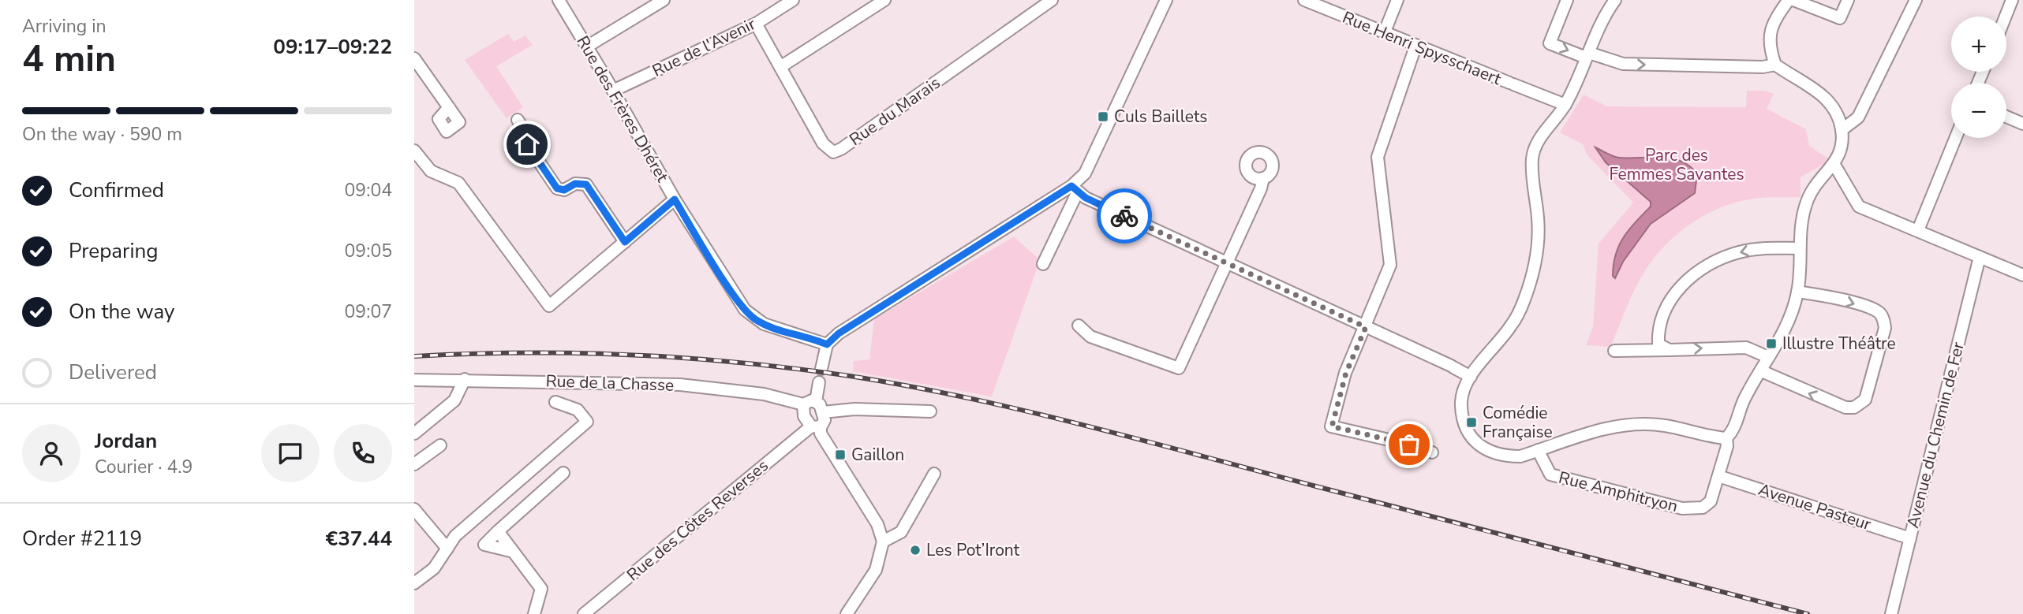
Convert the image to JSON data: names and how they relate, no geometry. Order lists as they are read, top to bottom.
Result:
{
  "streets": {
    "street": [
      "Rue de l'Avenir",
      "Rue Henri Spysschaert",
      "Rue des Frères Dhéret",
      "Rue du Marais",
      "Rue de la Chasse",
      "Avenue du Chemin de Fer",
      "Rue Amphitryon",
      "Avenue Pasteur",
      "Rue des Côtes Reverses"
    ]
  },
  "crossings": [
    ["Rue de l'Avenir", "Rue des Frères Dhéret"],
    ["Rue de l'Avenir", "Rue du Marais"],
    ["Rue de la Chasse", "Rue des Côtes Reverses"],
    ["Avenue du Chemin de Fer", "Avenue Pasteur"],
    ["Rue Amphitryon", "Avenue Pasteur"]
  ],
  "parks": ["Parc des Femmes Savantes"],
  "places": {
    "transit": [
      "Culs Baillets",
      "Illustre Théâtre",
      "Comédie Française",
      "Gaillon"
    ],
    "other": ["Les Pot’Iront"]
  },
  "page": {
    "heading": ["4 min", "Arriving in", "09:17–09:22"],
    "panel": [
      "Jordan",
      "Courier · 4.9",
      "Order #2119",
      "€37.44"
    ],
    "map_buttons": ["+", "−"],
    "bar": "On the way · 590 m",
    "list": [
      ["Confirmed", "09:04"],
      ["Preparing", "09:05"],
      ["On the way", "09:07"],
      "Delivered"
    ]
  }
}
